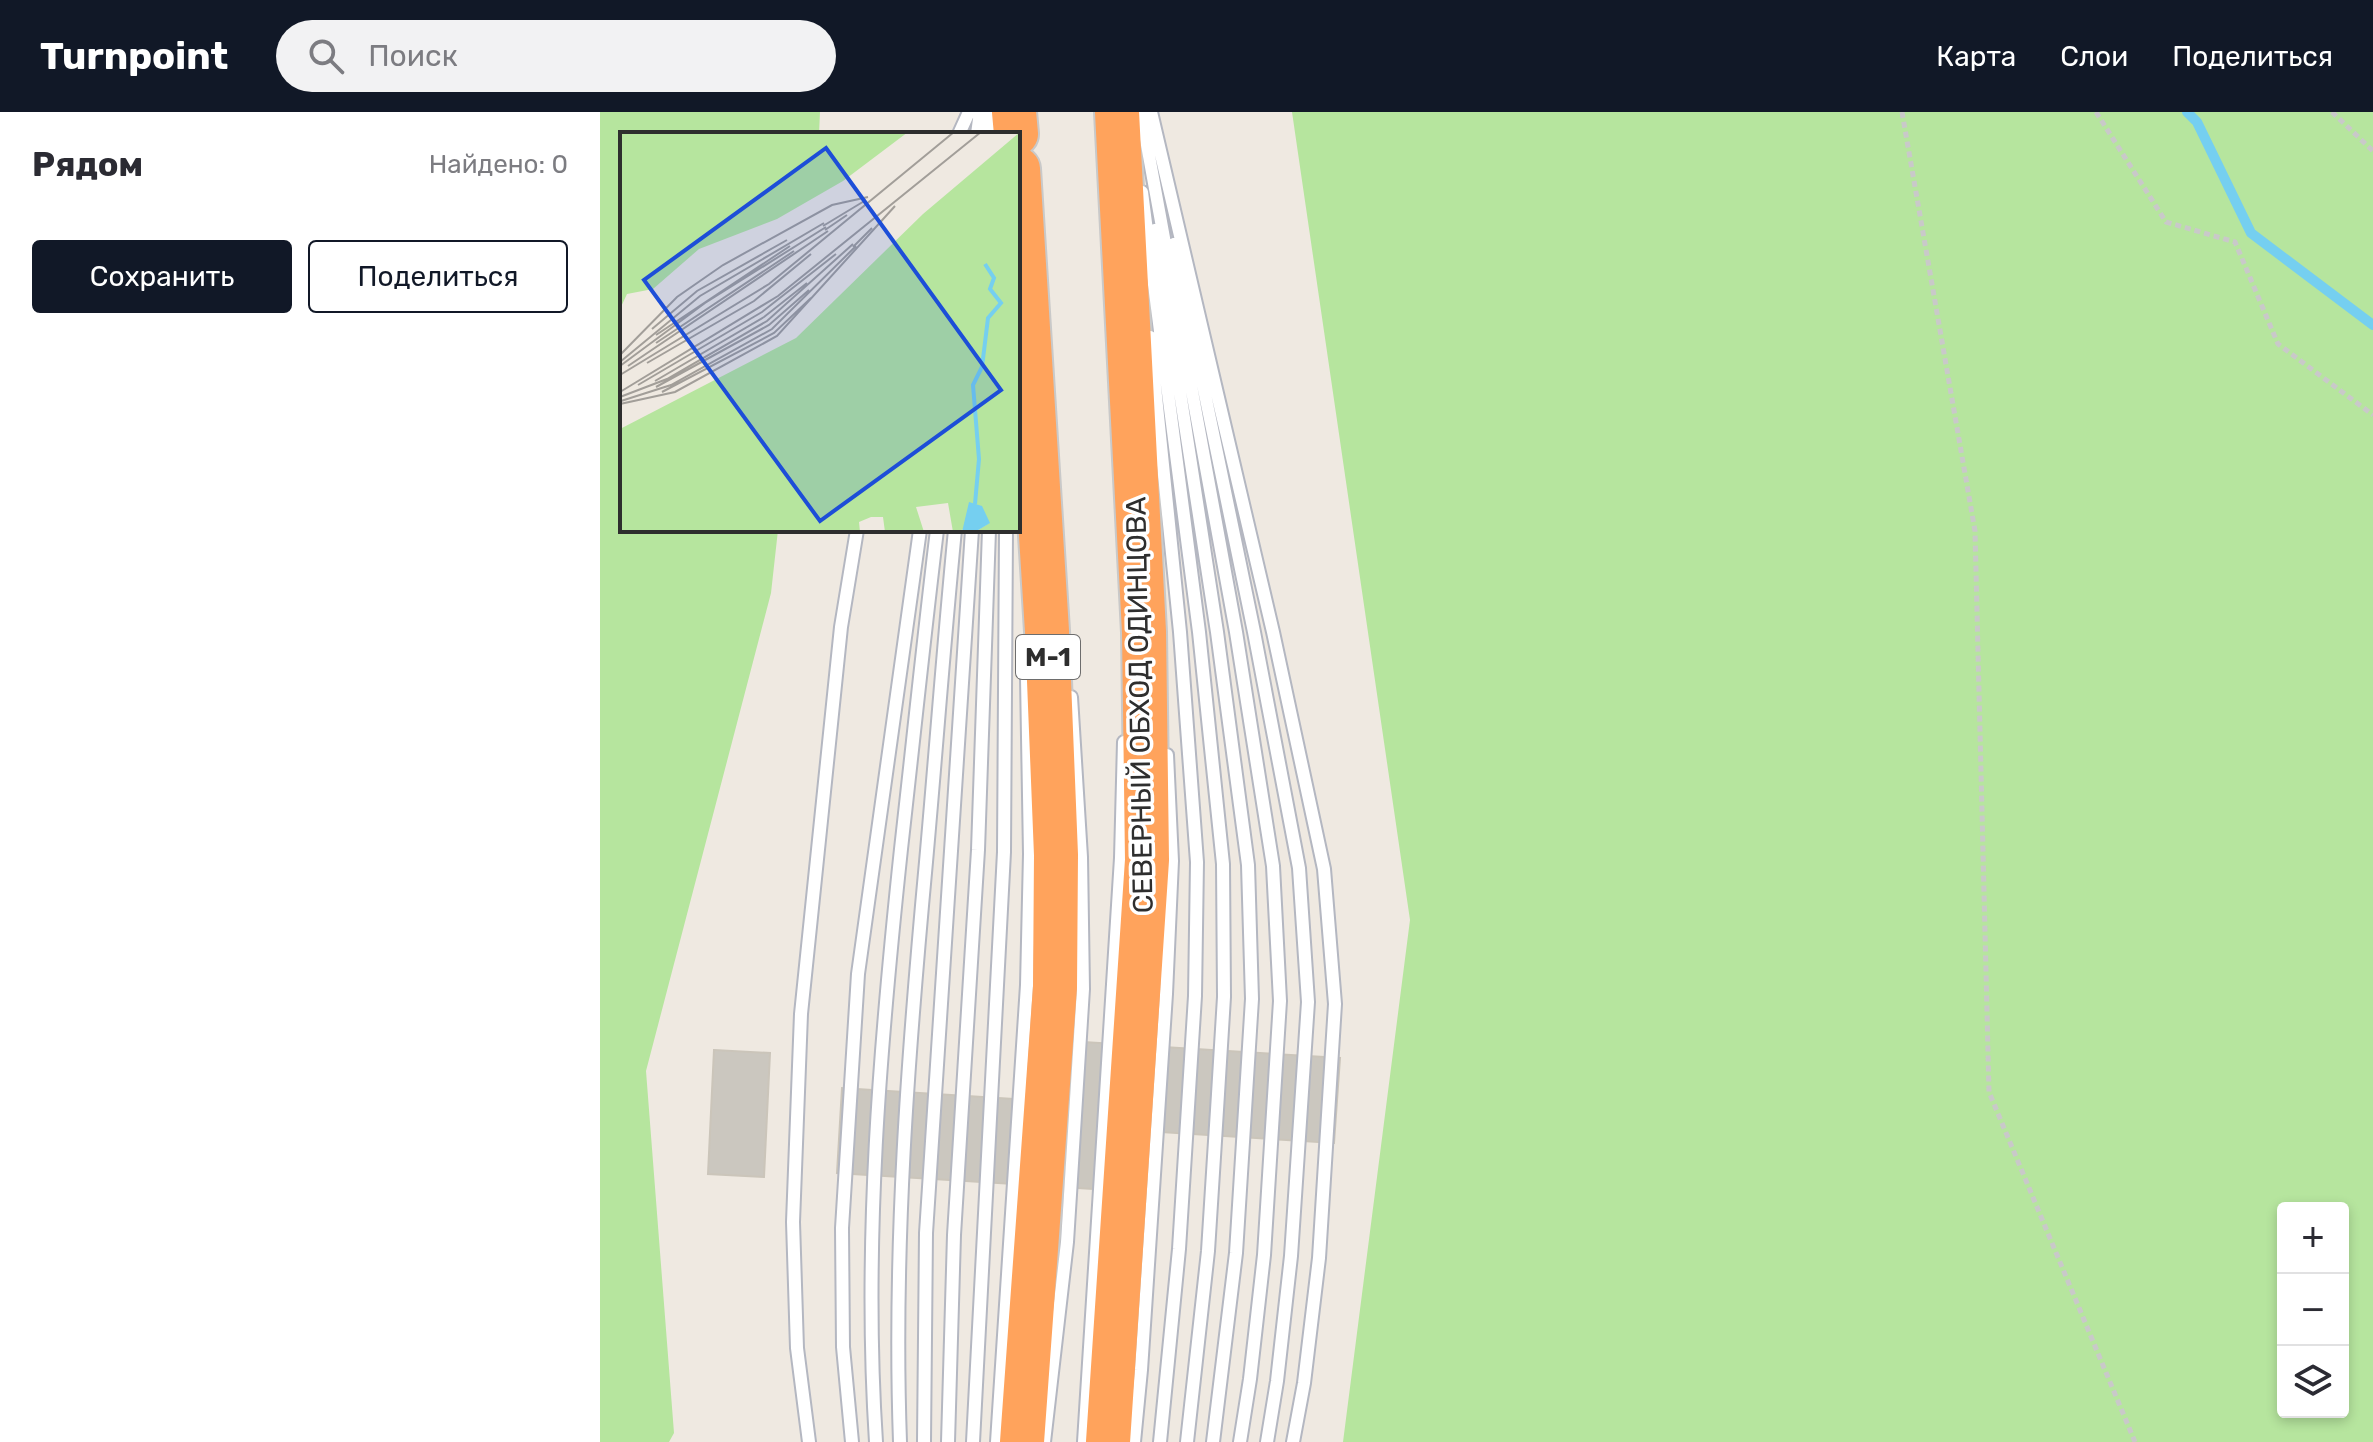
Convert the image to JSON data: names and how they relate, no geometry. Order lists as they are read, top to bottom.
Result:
{
  "streets": {
    "highway": ["М-1", "СЕВЕРНЫЙ ОБХОД ОДИНЦОВА"]
  },
  "page": {
    "header": "Turnpoint",
    "search": "Поиск",
    "nav": ["Карта", "Слои", "Поделиться"],
    "heading": ["Рядом", "Найдено: 0"],
    "buttons": ["Сохранить", "Поделиться"],
    "map_buttons": ["+", "−"]
  }
}
